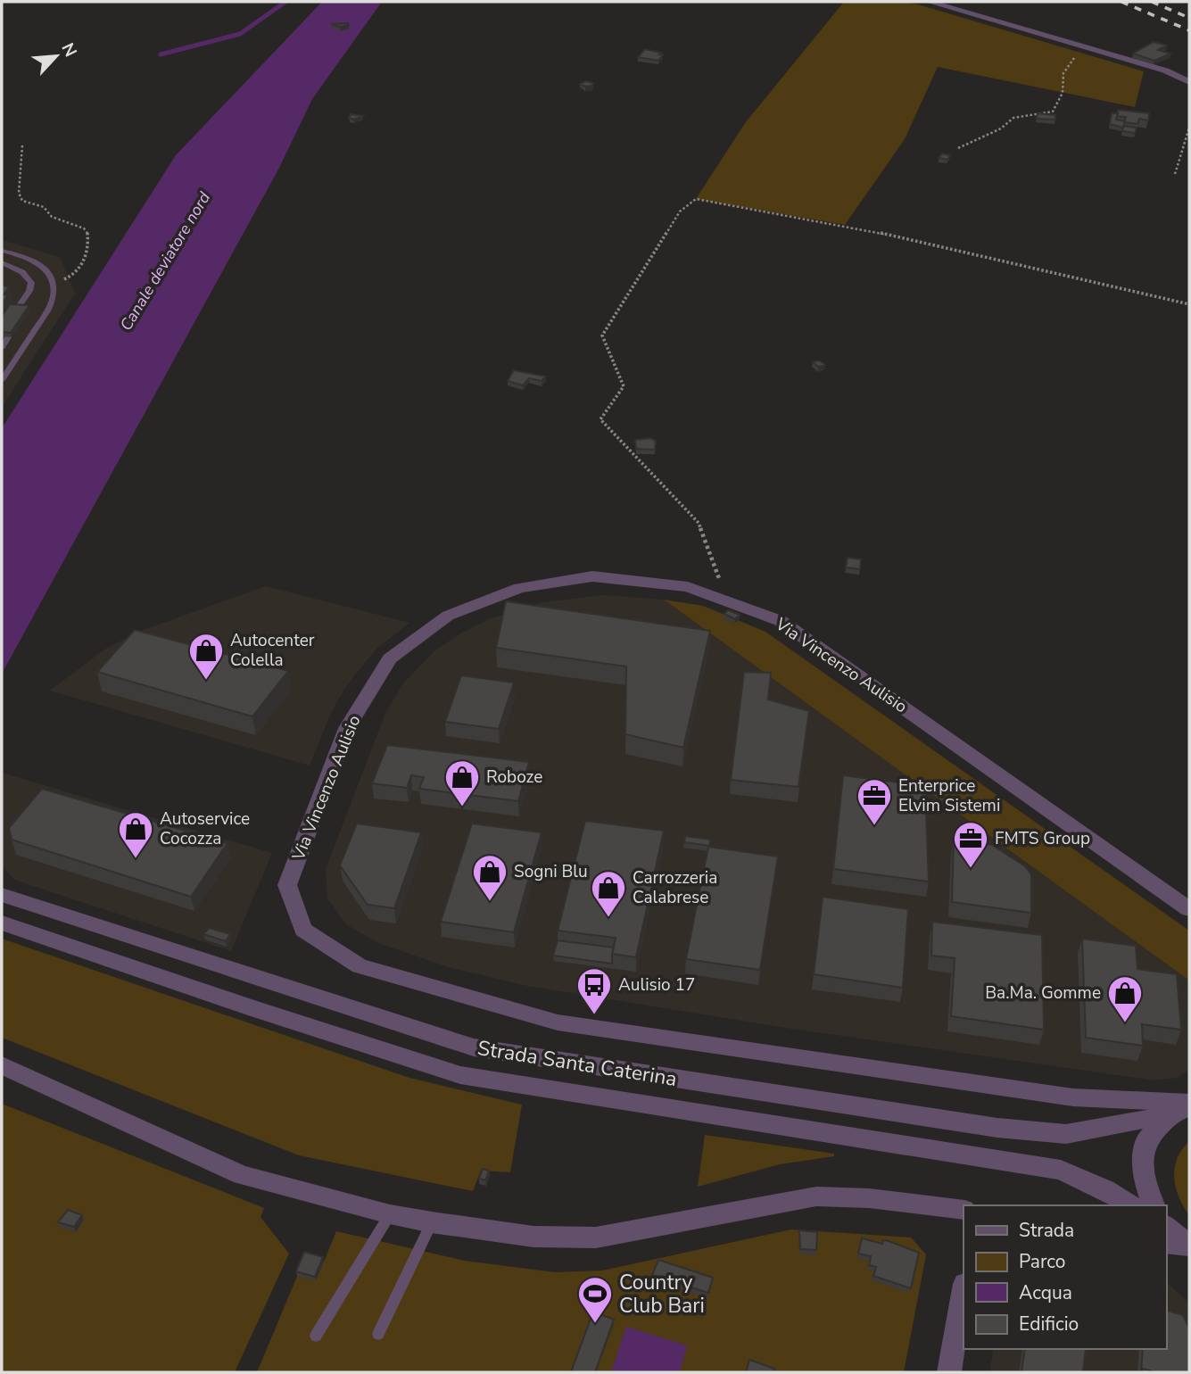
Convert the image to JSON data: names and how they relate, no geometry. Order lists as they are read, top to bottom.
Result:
{
  "streets": {
    "street": ["Via Vincenzo Aulisio", "Strada Santa Caterina"]
  },
  "crossings": [
    ["Via Vincenzo Aulisio", "Strada Santa Caterina"]
  ],
  "water": ["Canale deviatore nord"],
  "places": {
    "shop": [
      "Autocenter Colella",
      "Roboze",
      "Autoservice Cocozza",
      "Sogni Blu",
      "Carrozzeria Calabrese",
      "Ba.Ma. Gomme"
    ],
    "office": ["Enterprice Elvim Sistemi", "FMTS Group"],
    "bus stop": ["Aulisio 17"],
    "sports": ["Country Club Bari"]
  },
  "legend": [
    "Strada",
    "Parco",
    "Acqua",
    "Edificio"
  ],
  "north": "top right"
}
